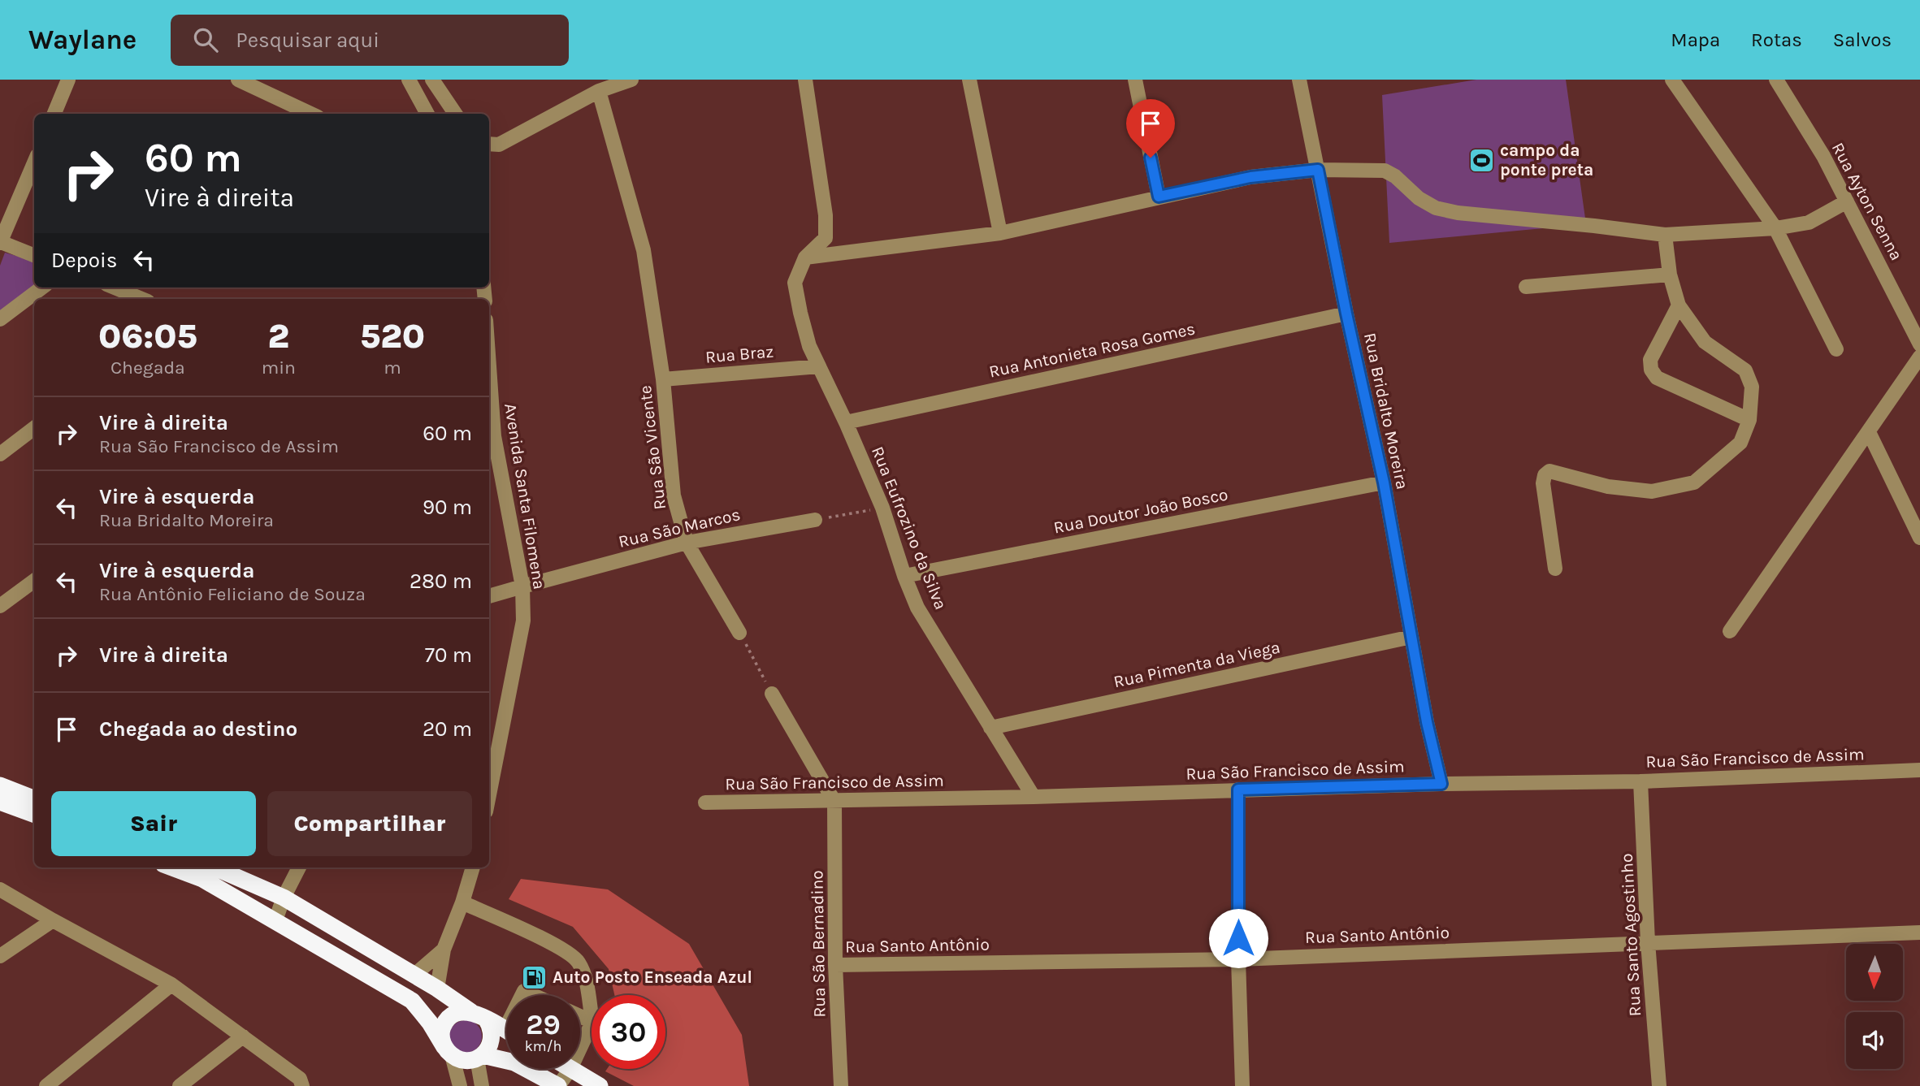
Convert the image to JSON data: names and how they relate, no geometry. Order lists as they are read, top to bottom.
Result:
{
  "streets": {
    "street": [
      "Rua Ayton Senna",
      "Rua Antonieta Rosa Gomes",
      "Rua Braz",
      "Rua Bridalto Moreira",
      "Rua São Vicente",
      "Avenida Santa Filomena",
      "Rua Doutor João Bosco",
      "Rua São Marcos",
      "Rua Eufrozino da Silva",
      "Rua Pimenta da Viega",
      "Rua São Francisco de Assim",
      "Rua Santo Antônio",
      "Rua Santo Agostinho",
      "Rua São Bernadino"
    ]
  },
  "crossings": [
    ["Rua Antonieta Rosa Gomes", "Rua Bridalto Moreira"],
    ["Rua Antonieta Rosa Gomes", "Rua Eufrozino da Silva"],
    ["Rua Braz", "Rua São Vicente"],
    ["Rua Braz", "Rua Eufrozino da Silva"],
    ["Rua Bridalto Moreira", "Rua Doutor João Bosco"],
    ["Rua Bridalto Moreira", "Rua Pimenta da Viega"],
    ["Rua Bridalto Moreira", "Rua São Francisco de Assim"],
    ["Rua São Vicente", "Rua São Marcos"],
    ["Avenida Santa Filomena", "Rua São Marcos"],
    ["Rua Doutor João Bosco", "Rua Eufrozino da Silva"],
    ["Rua Eufrozino da Silva", "Rua Pimenta da Viega"],
    ["Rua Eufrozino da Silva", "Rua São Francisco de Assim"],
    ["Rua São Francisco de Assim", "Rua Santo Agostinho"],
    ["Rua São Francisco de Assim", "Rua São Bernadino"],
    ["Rua Santo Antônio", "Rua Santo Agostinho"],
    ["Rua Santo Antônio", "Rua São Bernadino"]
  ],
  "places": {
    "sports": ["campo da ponte preta"],
    "fuel station": ["Auto Posto Enseada Azul"]
  },
  "north": "bottom",
  "page": {
    "header": "Waylane",
    "search": "Pesquisar aqui",
    "nav": ["Mapa", "Rotas", "Salvos"],
    "turn": ["60 m", "Vire à direita"],
    "then": "Depois",
    "eta": [
      "06:05",
      "Chegada",
      "2",
      "min",
      "520",
      "m"
    ],
    "list": [
      {
        "name": "Vire à direita",
        "note": "Rua São Francisco de Assim",
        "value": "60 m"
      },
      {
        "name": "Vire à esquerda",
        "note": "Rua Bridalto Moreira",
        "value": "90 m"
      },
      {
        "name": "Vire à esquerda",
        "note": "Rua Antônio Feliciano de Souza",
        "value": "280 m"
      },
      {
        "name": "Vire à direita",
        "value": "70 m"
      },
      {
        "name": "Chegada ao destino",
        "value": "20 m"
      }
    ],
    "buttons": ["Sair", "Compartilhar"],
    "speed": "29 km/h",
    "limit": "30"
  }
}
